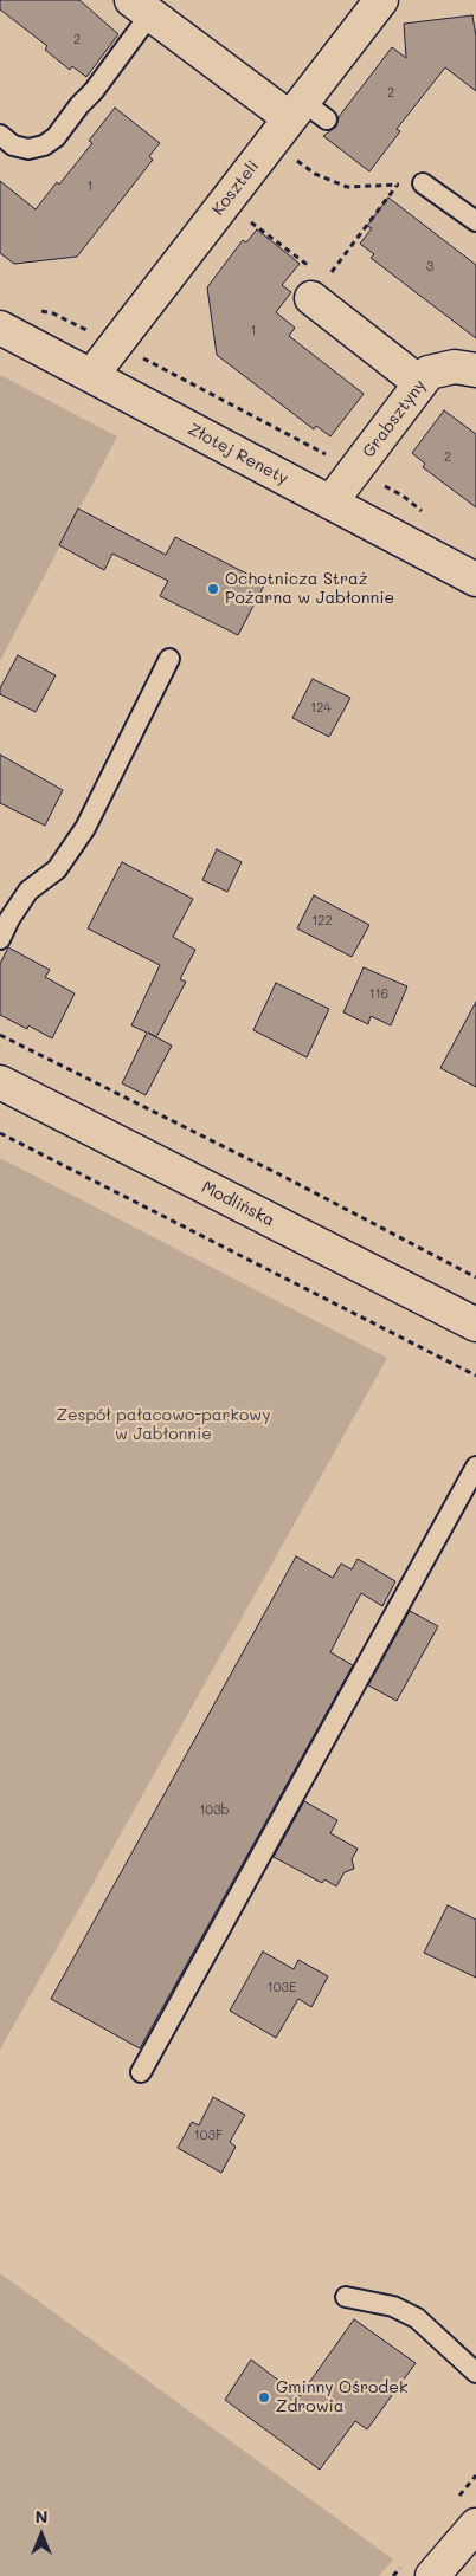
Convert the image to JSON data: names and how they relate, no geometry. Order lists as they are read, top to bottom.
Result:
{
  "streets": {
    "street": [
      "Koszteli",
      "Grabsztyny",
      "Złotej Renety",
      "Modlińska"
    ]
  },
  "crossings": [
    ["Koszteli", "Złotej Renety"],
    ["Grabsztyny", "Złotej Renety"]
  ],
  "parks": ["Zespół pałacowo-parkowy w Jabłonnie"],
  "places": ["Ochotnicza Straż Pożarna w Jabłonnie", "Gminny Ośrodek Zdrowia"],
  "house_numbers": [
    "2",
    "2",
    "1",
    "3",
    "1",
    "2",
    "124",
    "122",
    "116",
    "103b",
    "103E",
    "103F"
  ],
  "north": "top"
}
